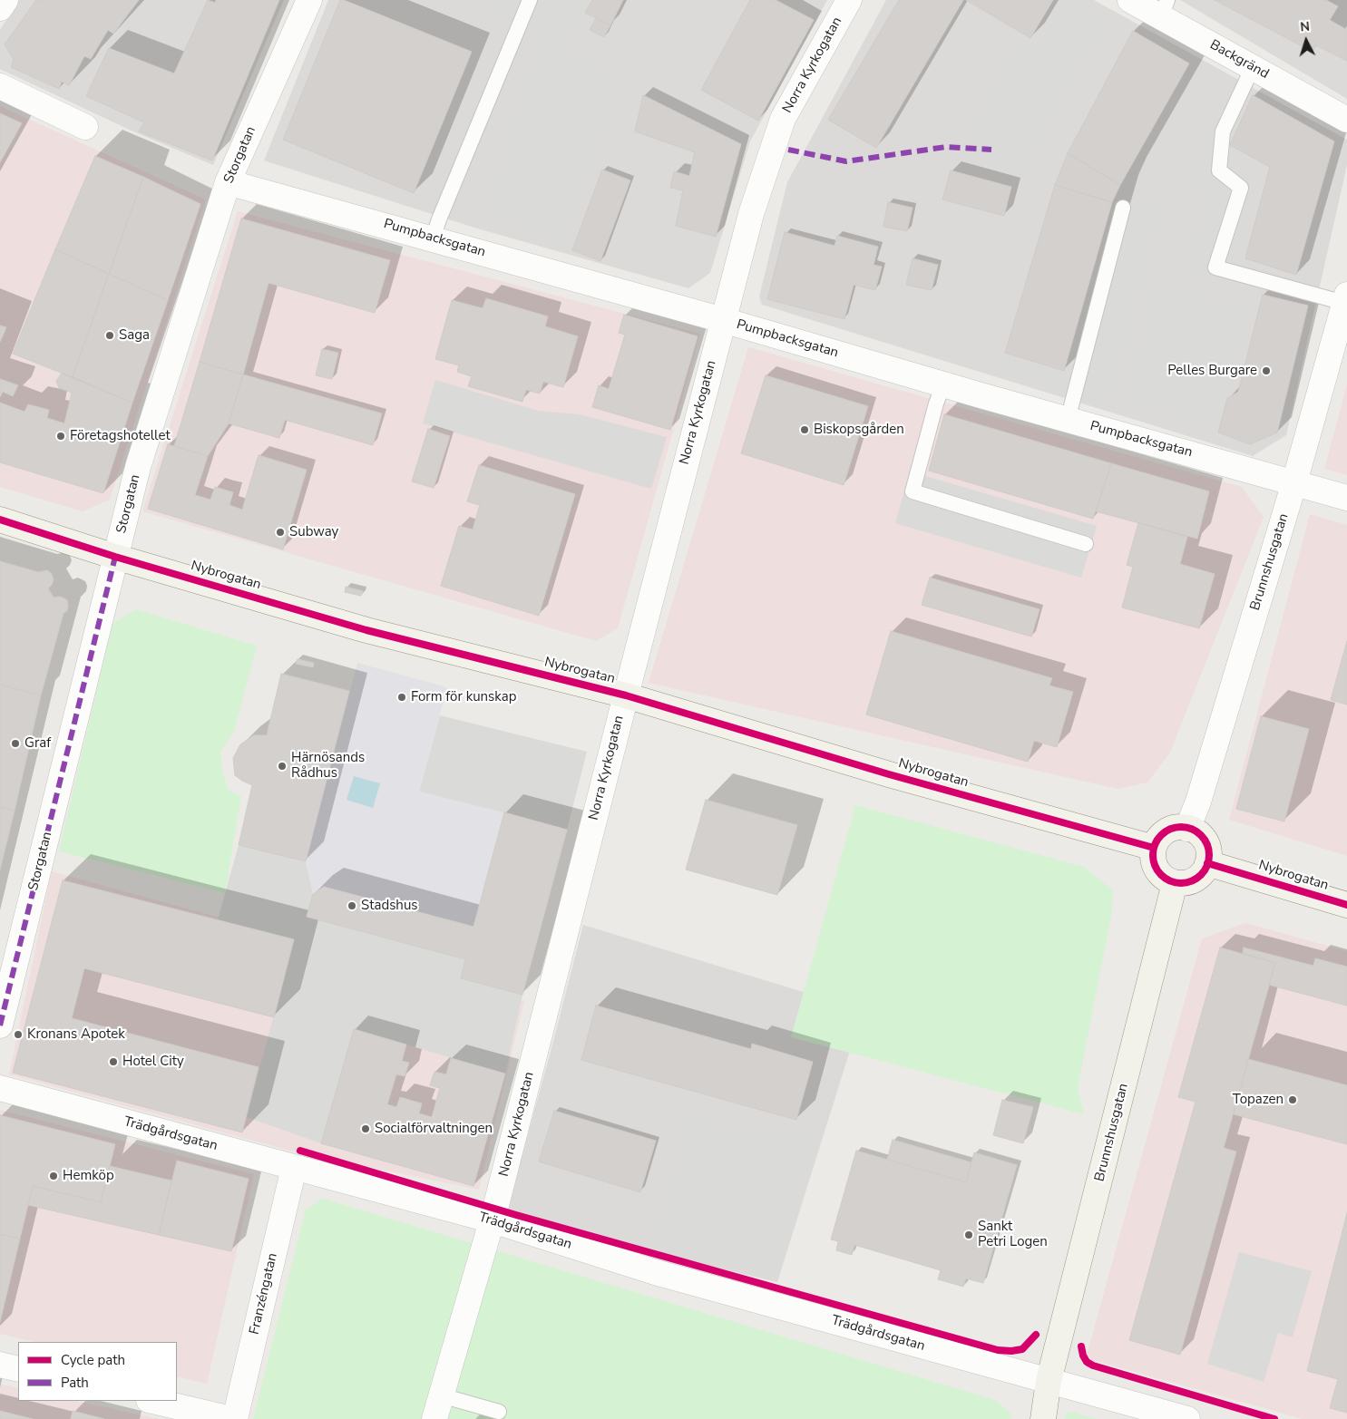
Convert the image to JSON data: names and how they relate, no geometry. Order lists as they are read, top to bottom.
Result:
{
  "streets": {
    "main road": ["Brunnshusgatan", "Nybrogatan"],
    "street": [
      "Backgränd",
      "Norra Kyrkogatan",
      "Storgatan",
      "Pumpbacksgatan",
      "Trädgårdsgatan",
      "Franzéngatan"
    ]
  },
  "crossings": [
    ["Norra Kyrkogatan", "Pumpbacksgatan"],
    ["Norra Kyrkogatan", "Nybrogatan"],
    ["Norra Kyrkogatan", "Trädgårdsgatan"],
    ["Storgatan", "Pumpbacksgatan"],
    ["Storgatan", "Nybrogatan"],
    ["Pumpbacksgatan", "Brunnshusgatan"],
    ["Brunnshusgatan", "Nybrogatan"],
    ["Brunnshusgatan", "Trädgårdsgatan"],
    ["Trädgårdsgatan", "Franzéngatan"]
  ],
  "places": [
    "Saga",
    "Pelles Burgare",
    "Biskopsgården",
    "Företagshotellet",
    "Subway",
    "Form för kunskap",
    "Graf",
    "Härnösands Rådhus",
    "Stadshus",
    "Kronans Apotek",
    "Hotel City",
    "Topazen",
    "Socialförvaltningen",
    "Hemköp",
    "Sankt Petri Logen"
  ],
  "legend": ["Cycle path", "Path"],
  "north": "top"
}
